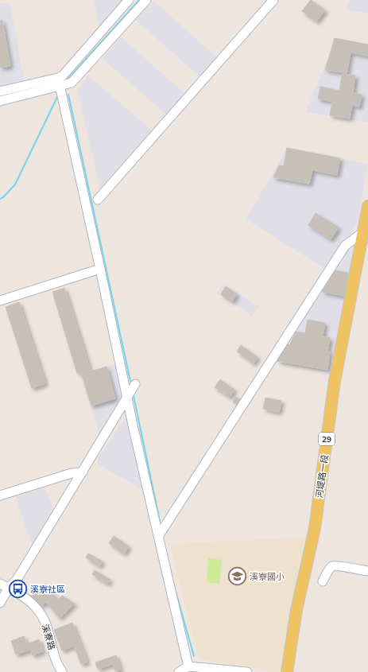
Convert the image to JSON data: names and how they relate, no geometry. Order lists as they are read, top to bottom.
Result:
{
  "streets": {
    "main road": ["29", "河堤路一段"],
    "street": ["溪寮路"]
  },
  "places": {
    "school or university": ["溪寮國小"],
    "bus stop": ["溪寮社區"]
  }
}
